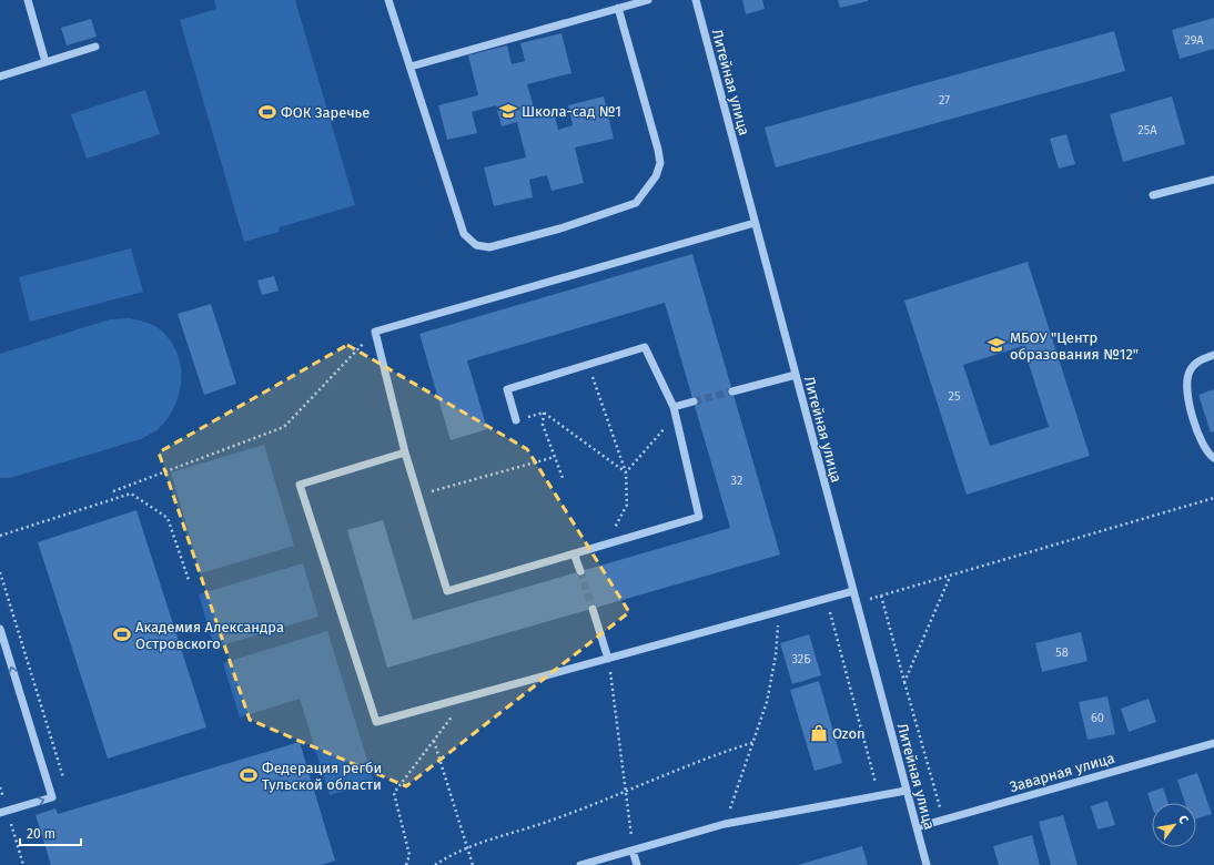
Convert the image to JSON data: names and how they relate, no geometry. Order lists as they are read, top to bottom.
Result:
{
  "streets": {
    "street": ["Литейная улица", "Заварная улица"]
  },
  "crossings": [
    ["Литейная улица", "Заварная улица"]
  ],
  "places": {
    "school or university": ["Школа-сад №1", "МБОУ \"Центр образования №12\""],
    "sports": ["ФОК Заречье", "Академия Александра Островского", "Федерация регби Тульской области"],
    "shop": ["Ozon"]
  },
  "house_numbers": [
    "29А",
    "27",
    "25А",
    "25",
    "32",
    "58",
    "32Б",
    "60"
  ],
  "scale_bar": "20 m",
  "north": "top right"
}
